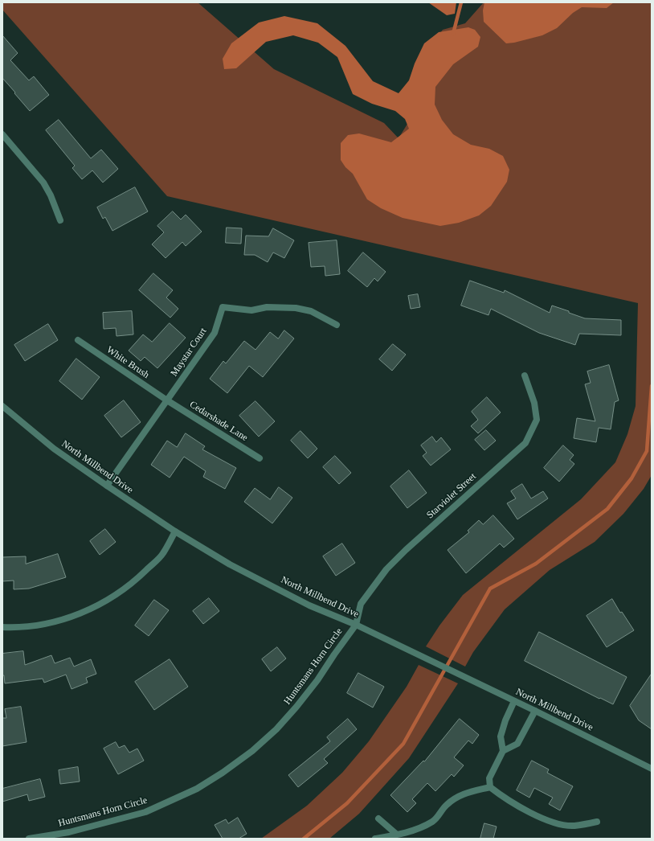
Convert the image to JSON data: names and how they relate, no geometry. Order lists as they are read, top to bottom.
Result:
{
  "streets": {
    "street": [
      "Maystar Court",
      "White Brush",
      "Cedarshade Lane",
      "North Millbend Drive",
      "Starviolet Street",
      "Huntsmans Horn Circle"
    ]
  },
  "crossings": [
    ["Maystar Court", "White Brush"],
    ["Maystar Court", "Cedarshade Lane"],
    ["Maystar Court", "North Millbend Drive"],
    ["White Brush", "Cedarshade Lane"],
    ["North Millbend Drive", "Starviolet Street"],
    ["North Millbend Drive", "Huntsmans Horn Circle"],
    ["Starviolet Street", "Huntsmans Horn Circle"]
  ]
}
